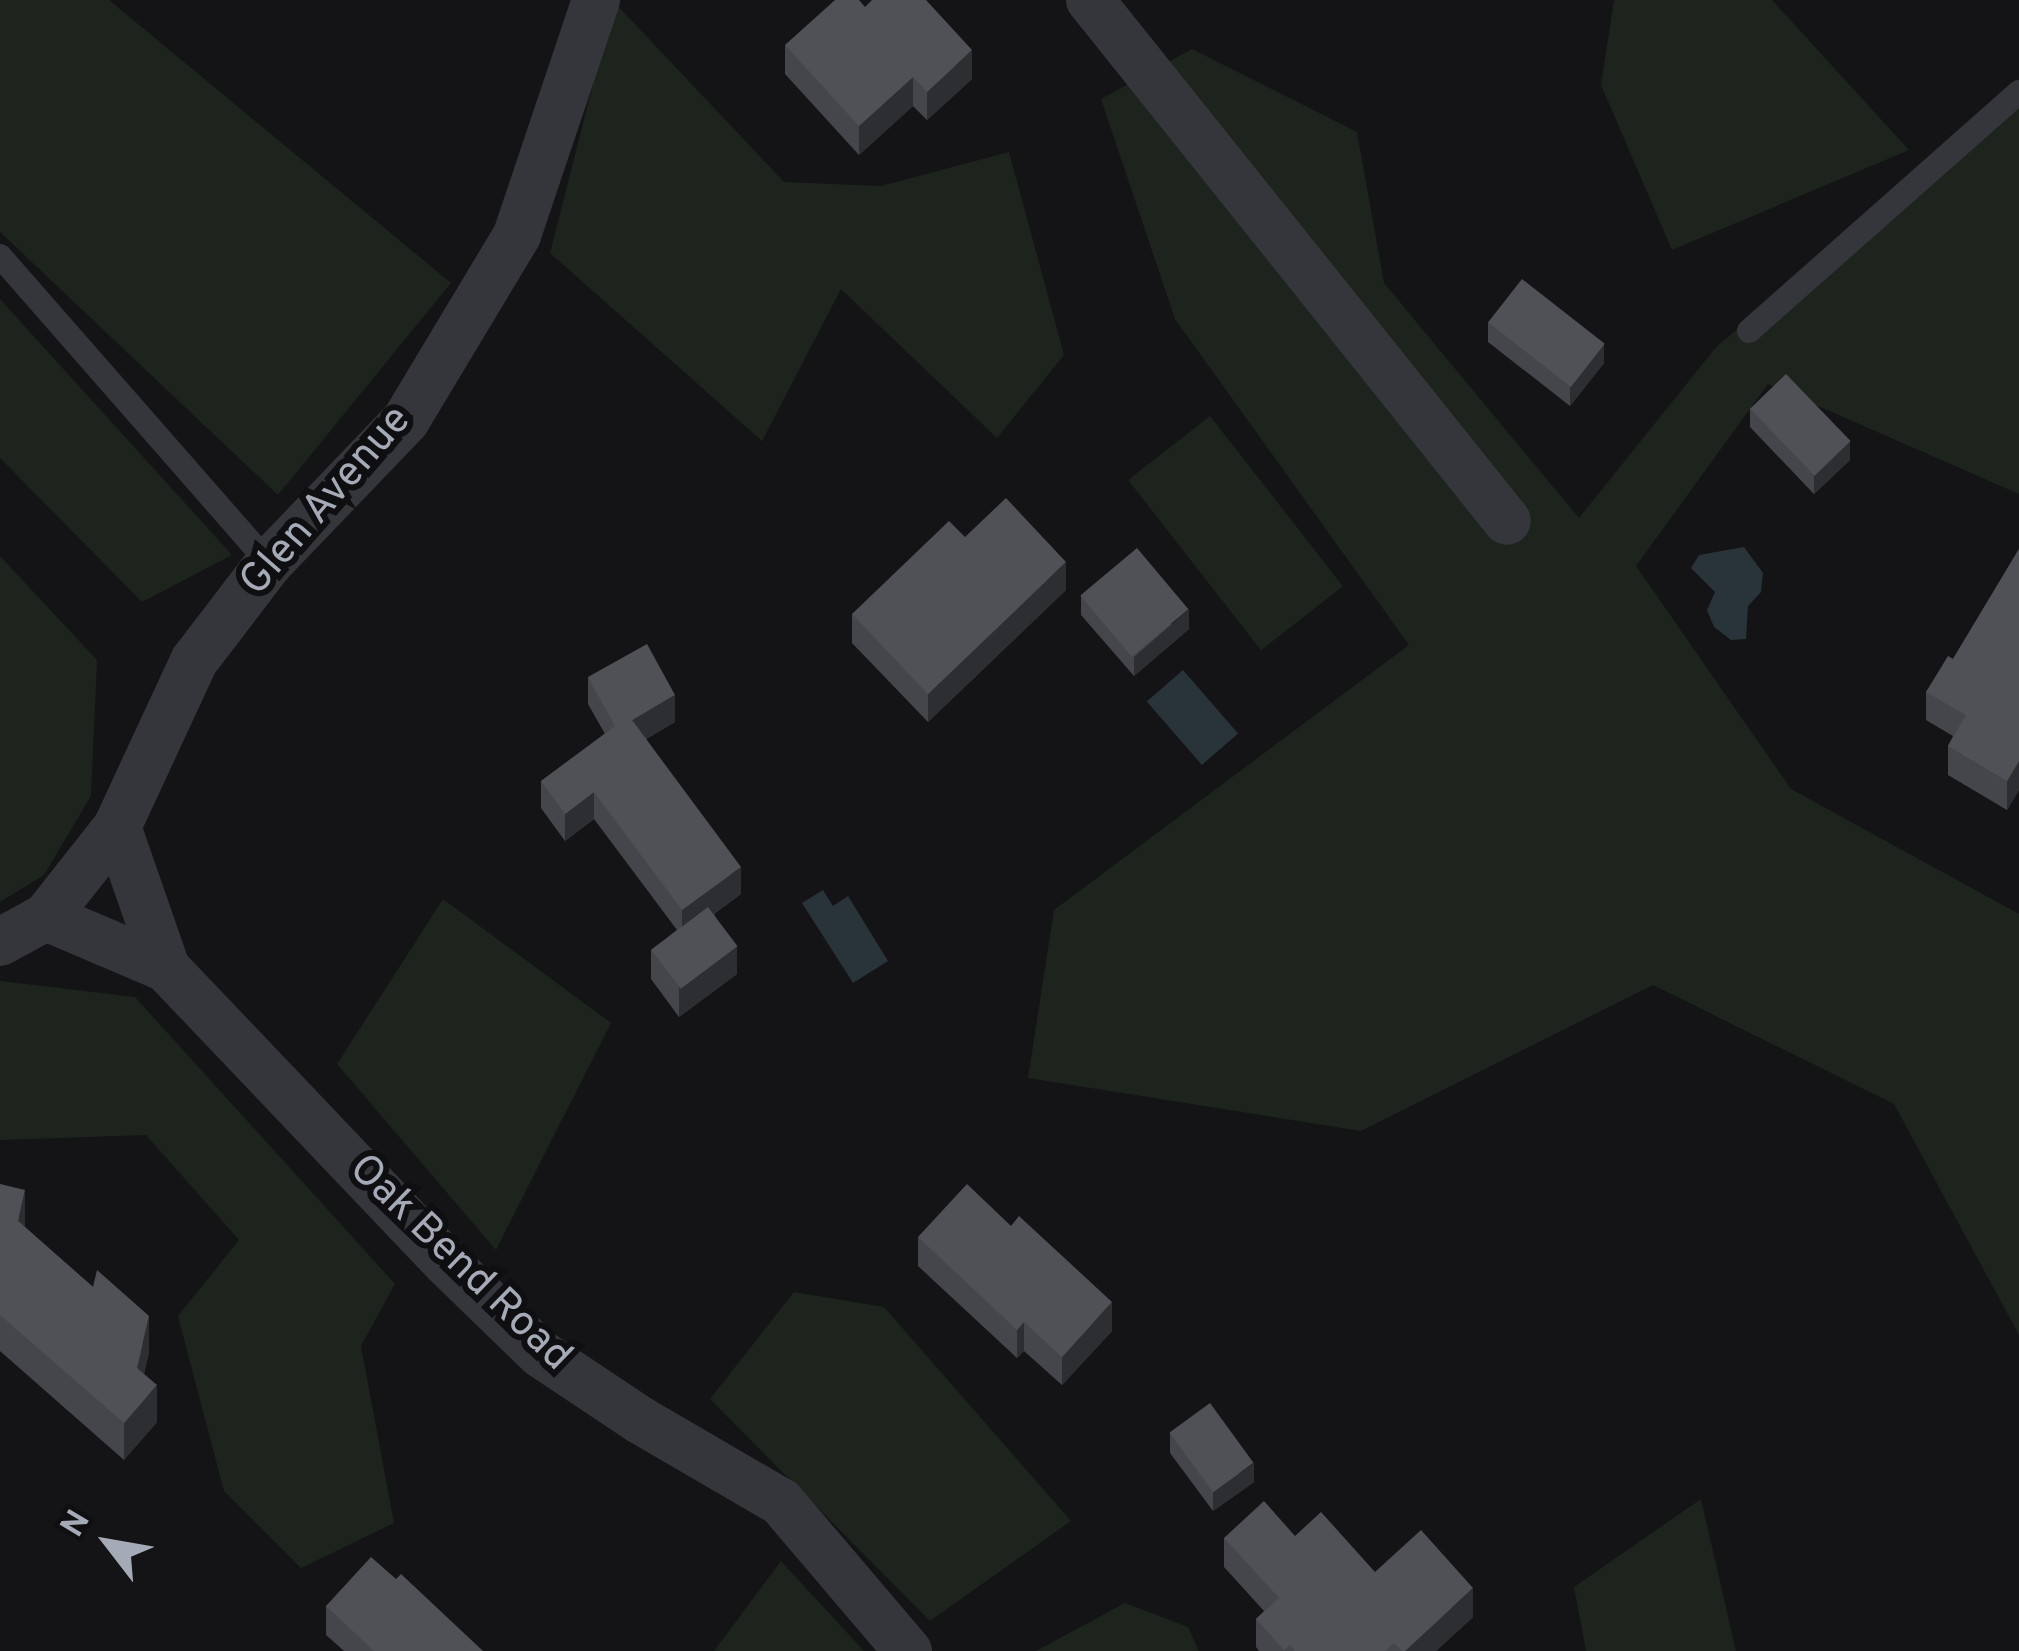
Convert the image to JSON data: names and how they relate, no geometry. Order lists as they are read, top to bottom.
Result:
{
  "streets": {
    "street": ["Glen Avenue", "Oak Bend Road"]
  },
  "crossings": [
    ["Glen Avenue", "Oak Bend Road"]
  ],
  "north": "top left"
}
